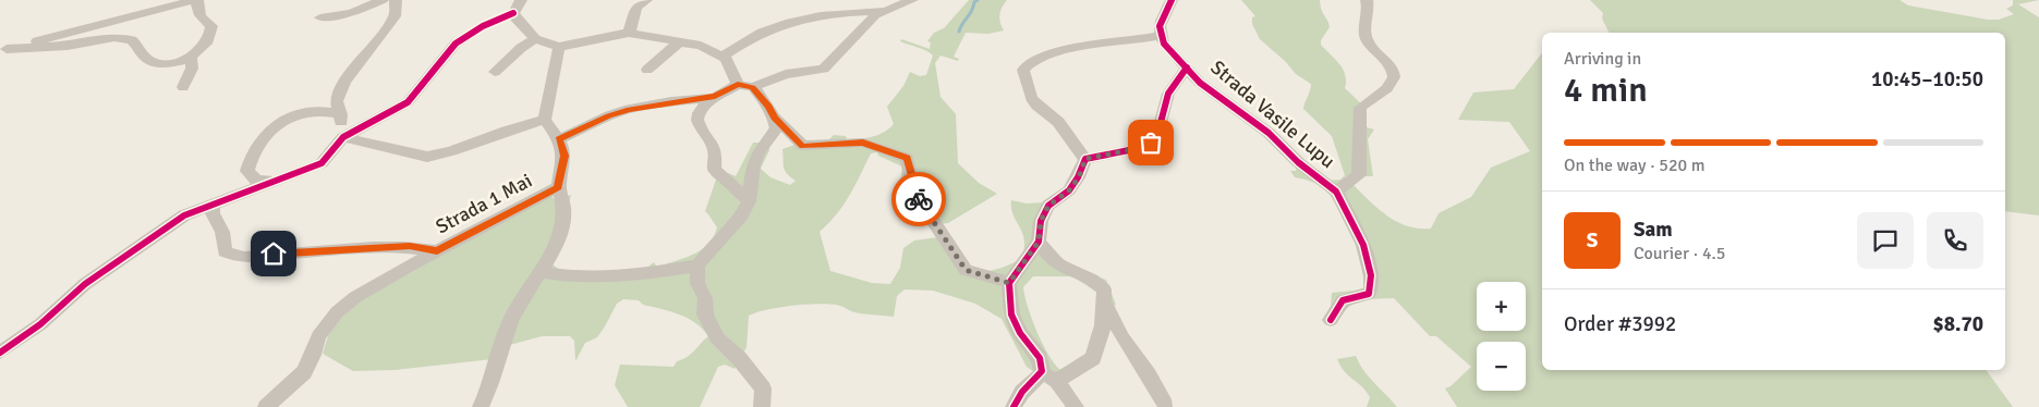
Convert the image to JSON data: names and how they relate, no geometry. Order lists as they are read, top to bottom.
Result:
{
  "streets": {
    "street": ["Strada Vasile Lupu", "Strada 1 Mai"]
  },
  "page": {
    "heading": ["4 min", "Arriving in", "10:45–10:50"],
    "panel": [
      "Sam",
      "Courier · 4.5",
      "Order #3992",
      "$8.70"
    ],
    "bar": "On the way · 520 m",
    "round": "S",
    "map_buttons": ["+", "−"]
  }
}
